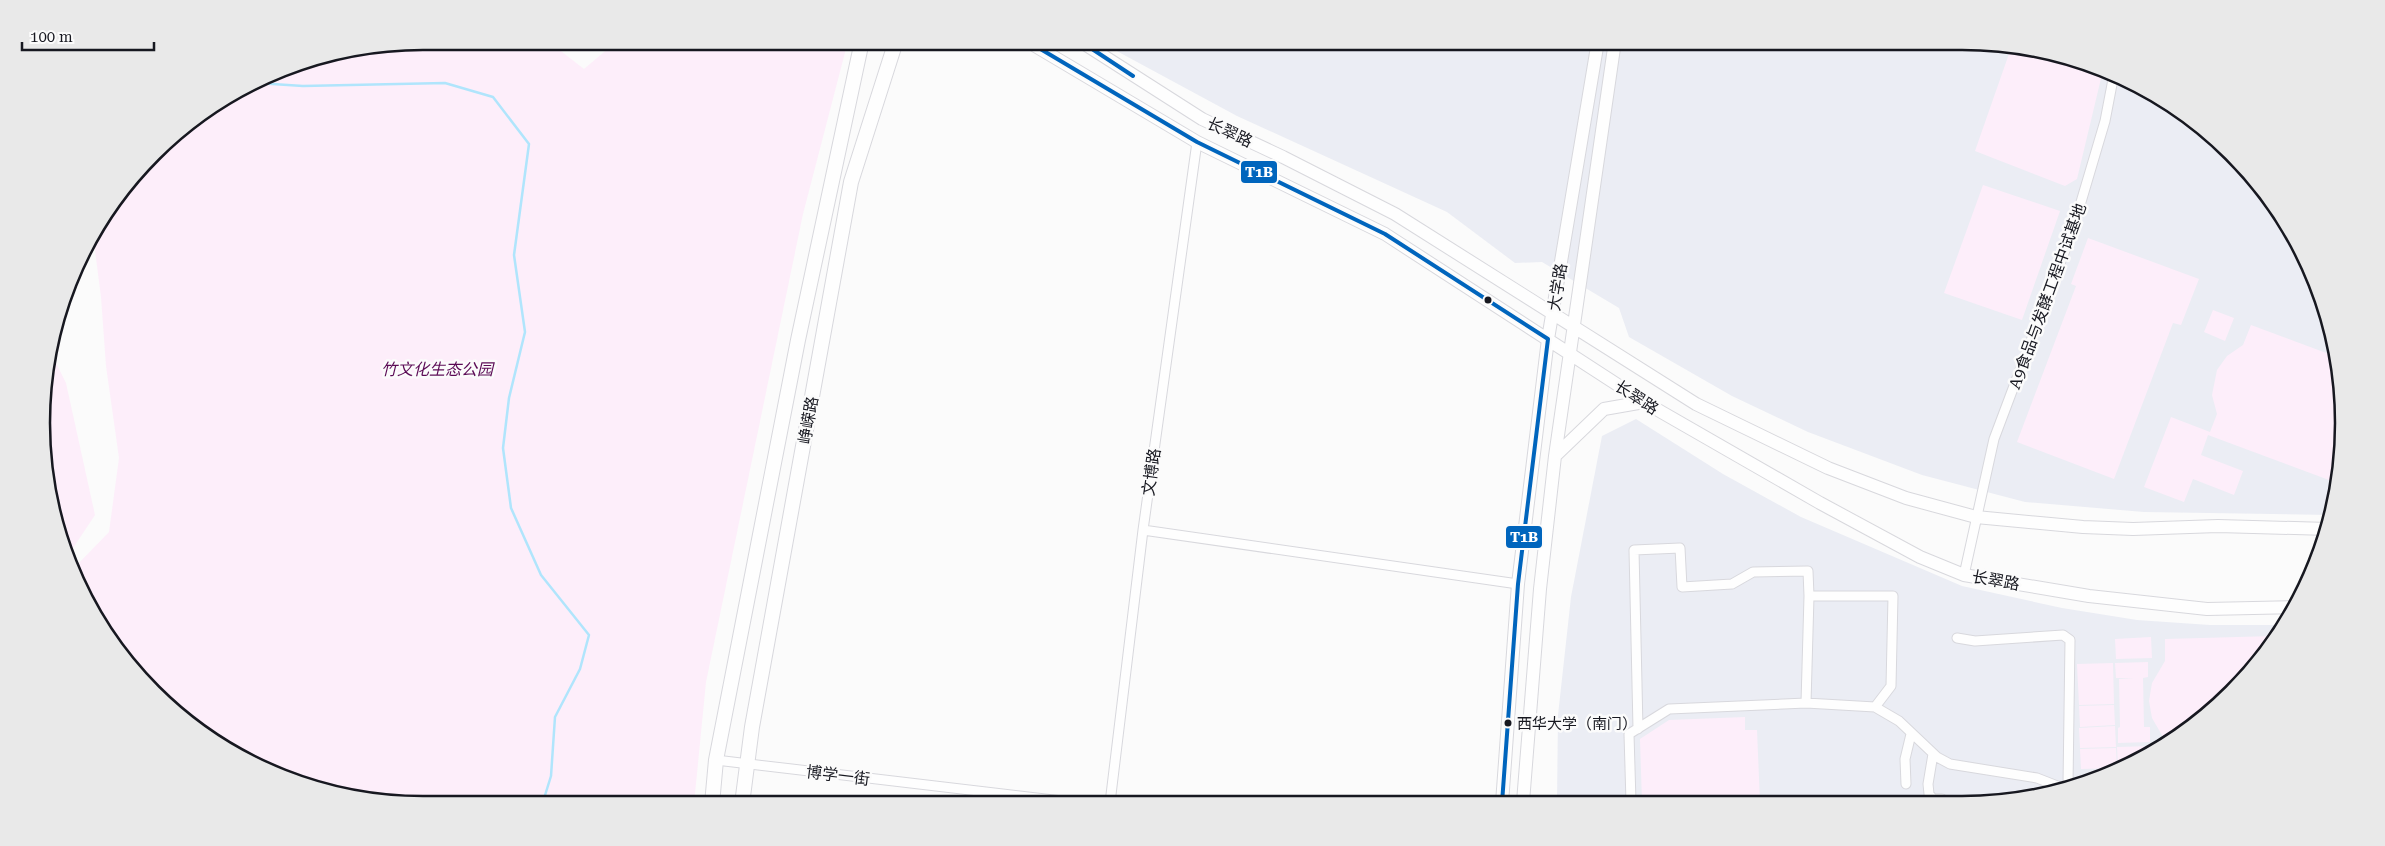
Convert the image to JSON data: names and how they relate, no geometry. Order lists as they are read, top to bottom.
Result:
{
  "streets": {
    "main road": ["长翠路", "大学路", "峥嵘路"],
    "street": ["A9食品与发酵工程中试基地", "文博路", "博学一街"]
  },
  "crossings": [
    ["长翠路", "大学路"],
    ["长翠路", "A9食品与发酵工程中试基地"],
    ["长翠路", "文博路"],
    ["峥嵘路", "博学一街"]
  ],
  "parks": ["竹文化生态公园"],
  "places": ["西华大学（南门）"],
  "lines": ["transit line T1B"],
  "scale_bar": "100 m"
}
